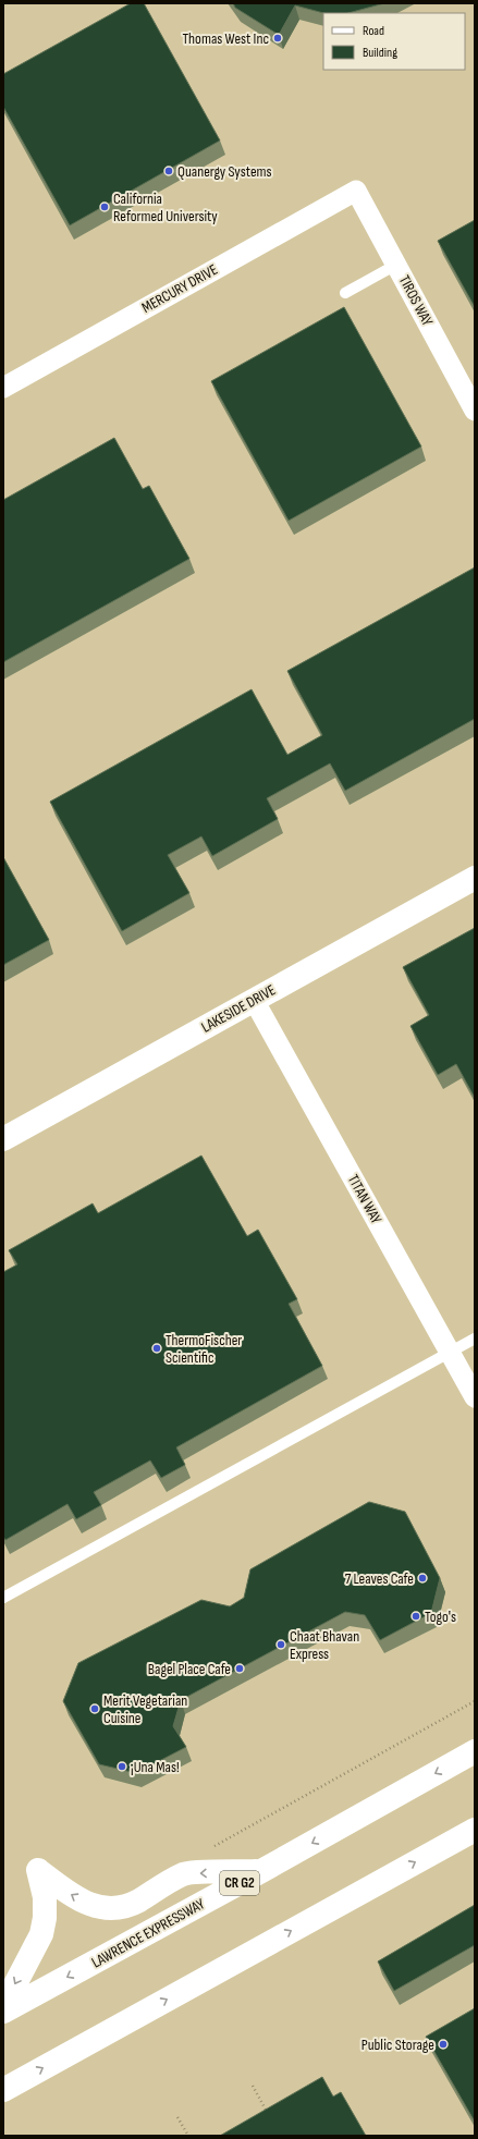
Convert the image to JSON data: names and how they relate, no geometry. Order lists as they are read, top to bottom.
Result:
{
  "streets": {
    "main road": ["LAKESIDE DRIVE", "CR G2", "LAWRENCE EXPRESSWAY"],
    "street": ["MERCURY DRIVE", "TIROS WAY", "TITAN WAY"]
  },
  "crossings": [
    ["MERCURY DRIVE", "TIROS WAY"],
    ["LAKESIDE DRIVE", "TITAN WAY"]
  ],
  "places": [
    "Thomas West Inc",
    "Quanergy Systems",
    "California Reformed University",
    "ThermoFischer Scientific",
    "7 Leaves Cafe",
    "Togo's",
    "Chaat Bhavan Express",
    "Bagel Place Cafe",
    "Merit Vegetarian Cuisine",
    "¡Una Mas!",
    "Public Storage"
  ],
  "legend": ["Road", "Building"]
}
